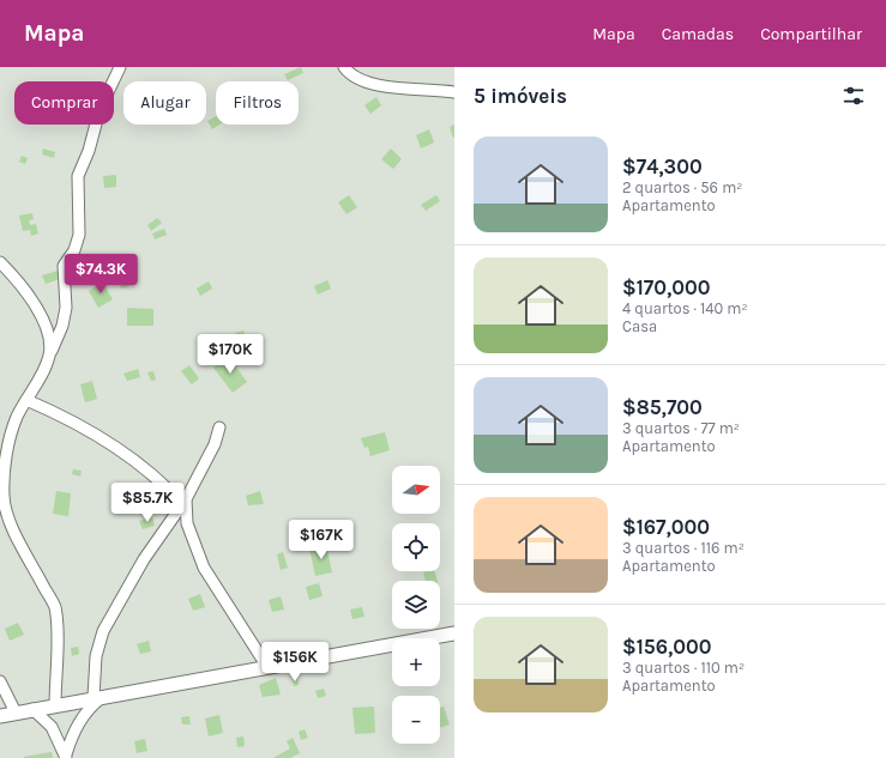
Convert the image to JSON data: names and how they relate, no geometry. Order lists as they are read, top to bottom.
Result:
{
  "north": "right",
  "page": {
    "header": "Mapa",
    "nav": ["Mapa", "Camadas", "Compartilhar"],
    "heading": "5 imóveis",
    "chip": ["Comprar", "Alugar", "Filtros"],
    "list": [
      {
        "name": "$74,300",
        "note": "2 quartos · 56 m² · Apartamento"
      },
      {
        "name": "$170,000",
        "note": "4 quartos · 140 m² · Casa"
      },
      {
        "name": "$85,700",
        "note": "3 quartos · 77 m² · Apartamento"
      },
      {
        "name": "$167,000",
        "note": "3 quartos · 116 m² · Apartamento"
      },
      {
        "name": "$156,000",
        "note": "3 quartos · 110 m² · Apartamento"
      }
    ],
    "price": [
      "$74.3K",
      "$170K",
      "$85.7K",
      "$167K",
      "$156K"
    ],
    "map_buttons": ["+", "−"]
  }
}
